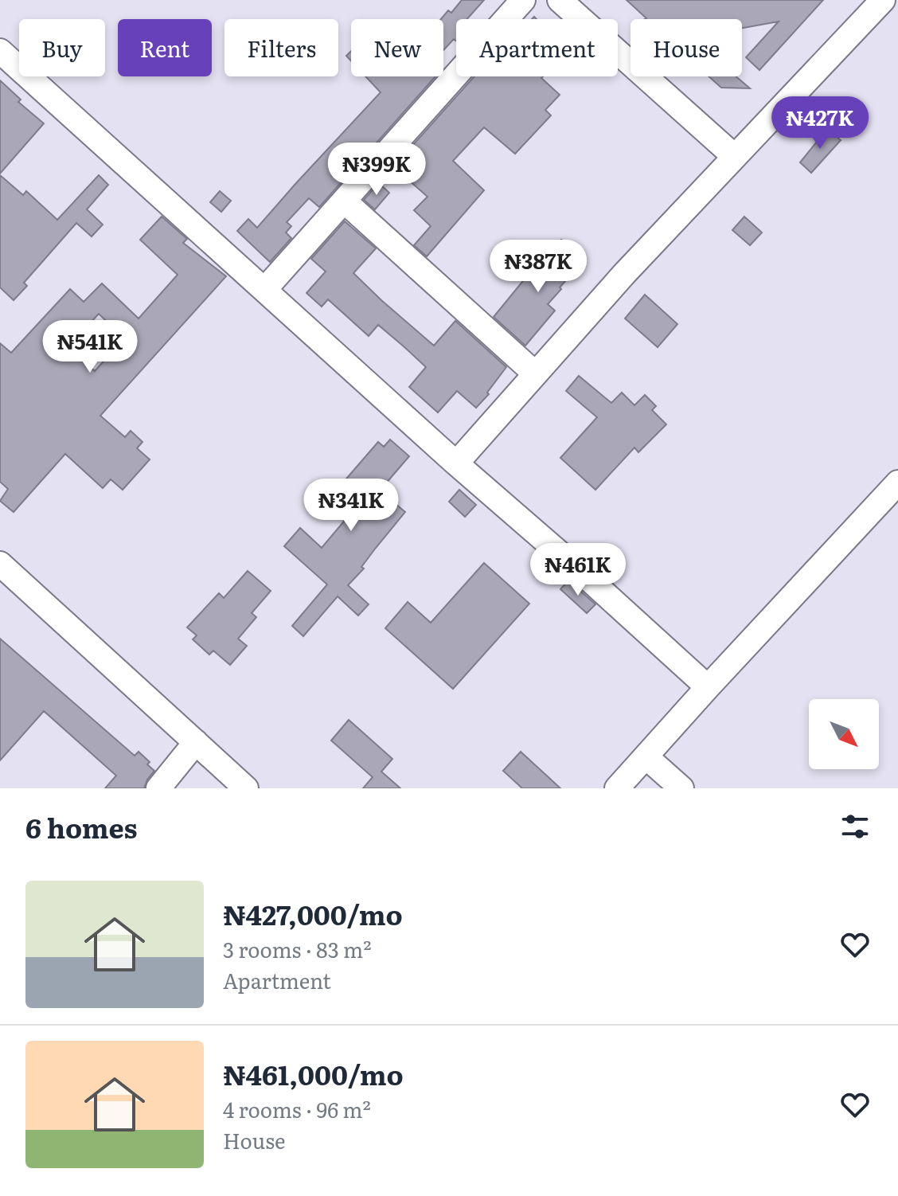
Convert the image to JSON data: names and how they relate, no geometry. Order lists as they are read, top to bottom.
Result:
{
  "north": "bottom right",
  "page": {
    "chip": [
      "Buy",
      "Rent",
      "Filters",
      "New",
      "Apartment",
      "House"
    ],
    "price": [
      "₦427K",
      "₦399K",
      "₦387K",
      "₦541K",
      "₦341K",
      "₦461K"
    ],
    "heading": "6 homes",
    "list": [
      {
        "name": "₦427,000/mo",
        "note": "3 rooms · 83 m² · Apartment"
      },
      {
        "name": "₦461,000/mo",
        "note": "4 rooms · 96 m² · House"
      }
    ]
  }
}
